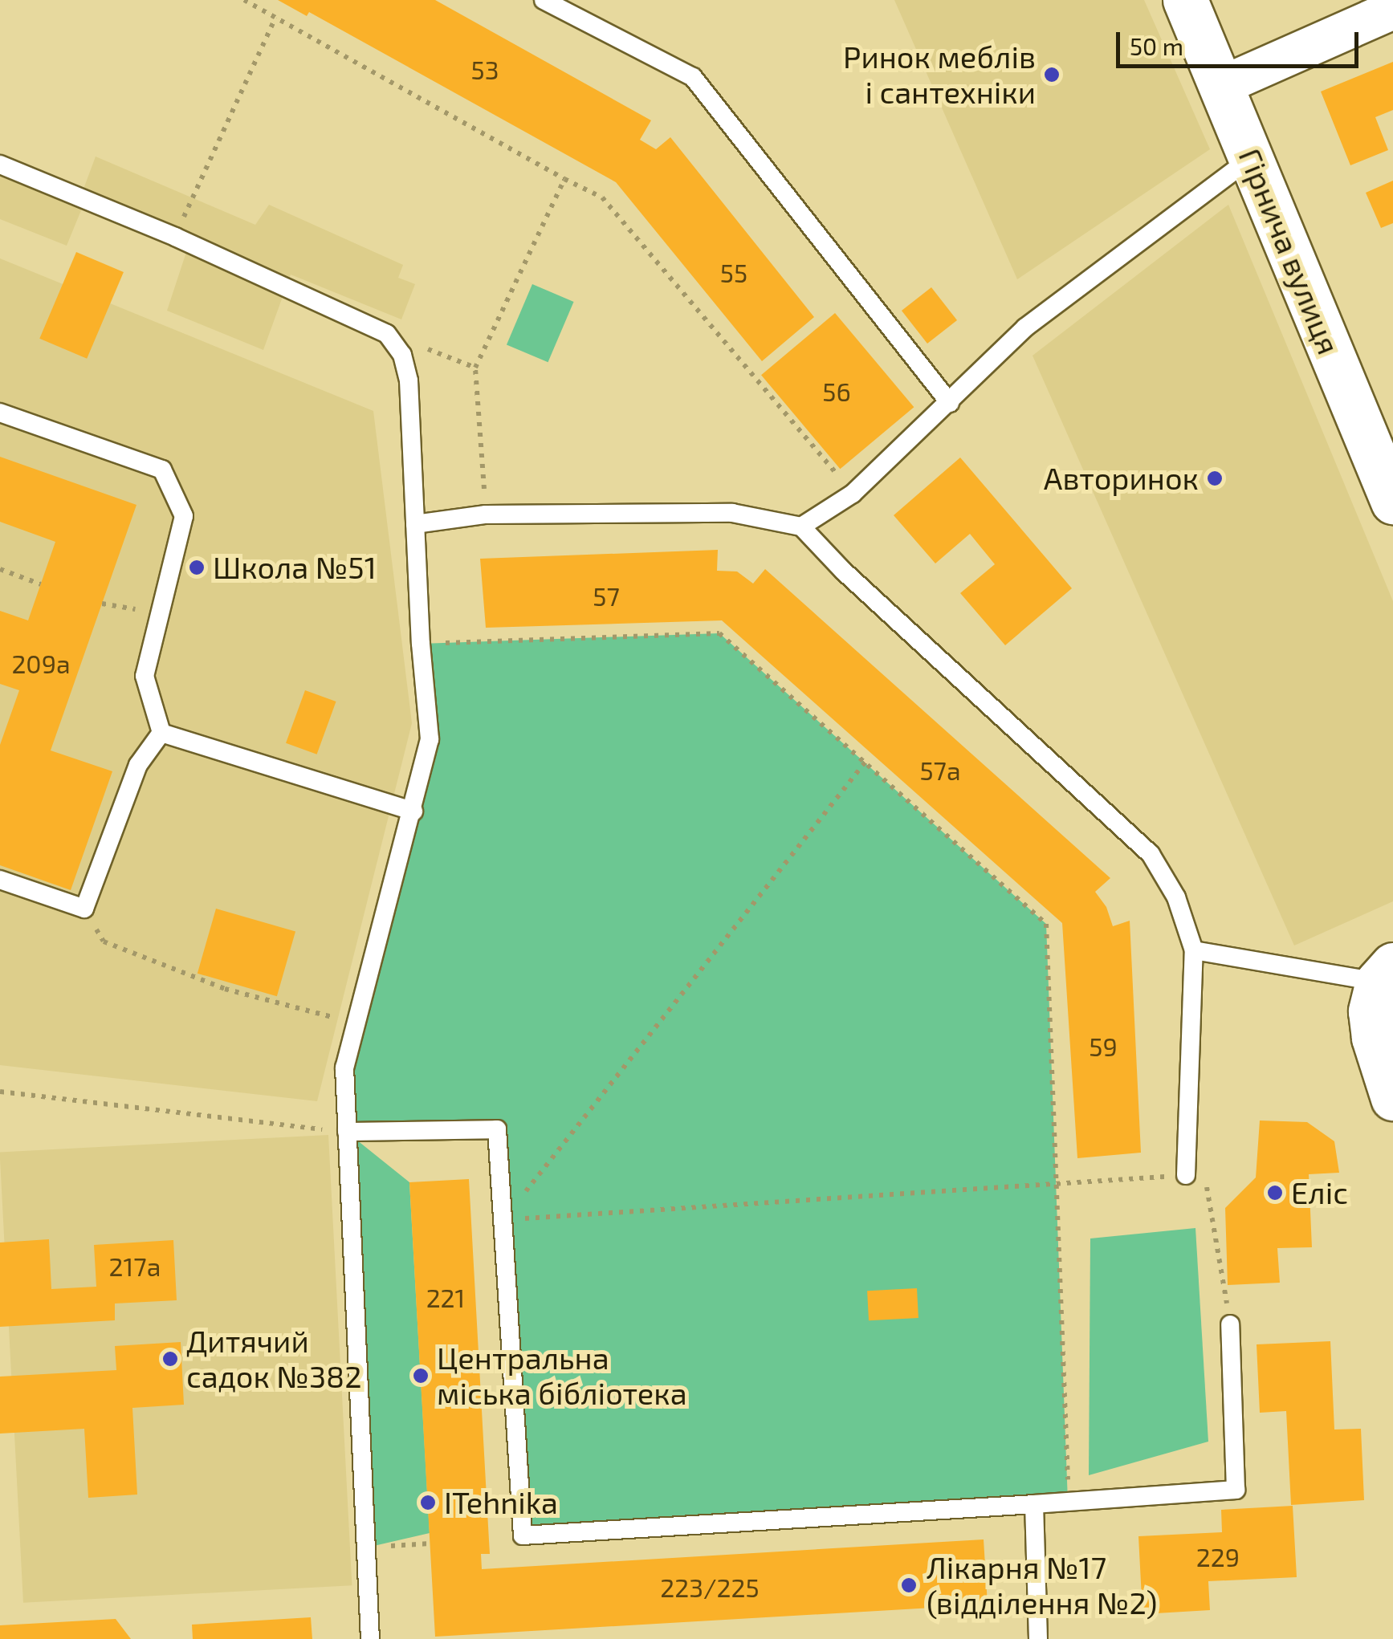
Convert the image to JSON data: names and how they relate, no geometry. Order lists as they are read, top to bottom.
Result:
{
  "streets": {
    "main road": ["Гірнича вулиця"]
  },
  "places": [
    "Ринок меблів і сантехніки",
    "Авторинок",
    "Школа №51",
    "Еліс",
    "Дитячий садок №382",
    "Центральна міська бібліотека",
    "ITehnika",
    "Лікарня №17 (відділення №2)"
  ],
  "house_numbers": [
    "53",
    "55",
    "56",
    "57",
    "209а",
    "57а",
    "59",
    "217а",
    "221",
    "229",
    "223/225"
  ],
  "scale_bar": "50 m"
}
